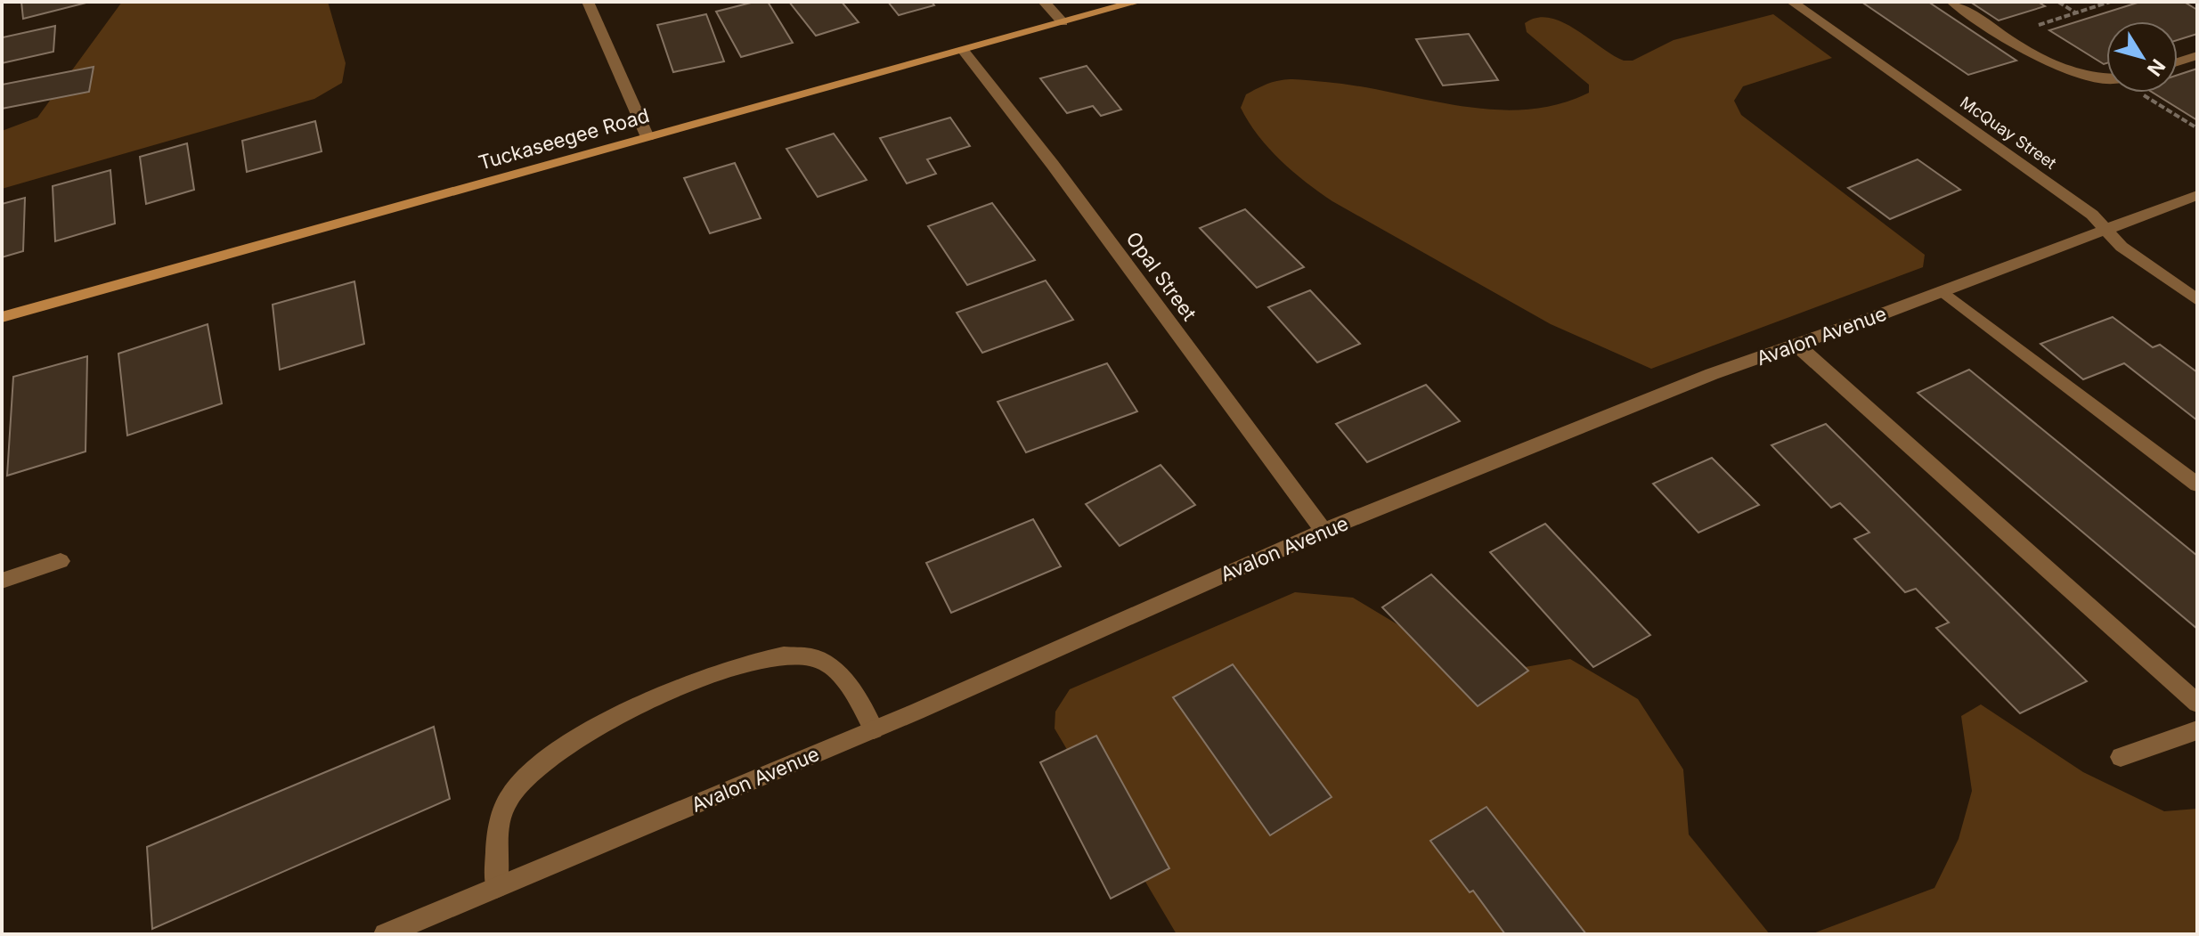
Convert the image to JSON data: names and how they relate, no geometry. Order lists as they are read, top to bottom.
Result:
{
  "streets": {
    "main road": ["Tuckaseegee Road"],
    "street": ["McQuay Street", "Opal Street", "Avalon Avenue"]
  },
  "crossings": [
    ["McQuay Street", "Avalon Avenue"],
    ["Tuckaseegee Road", "Opal Street"],
    ["Opal Street", "Avalon Avenue"]
  ],
  "north": "bottom right"
}
